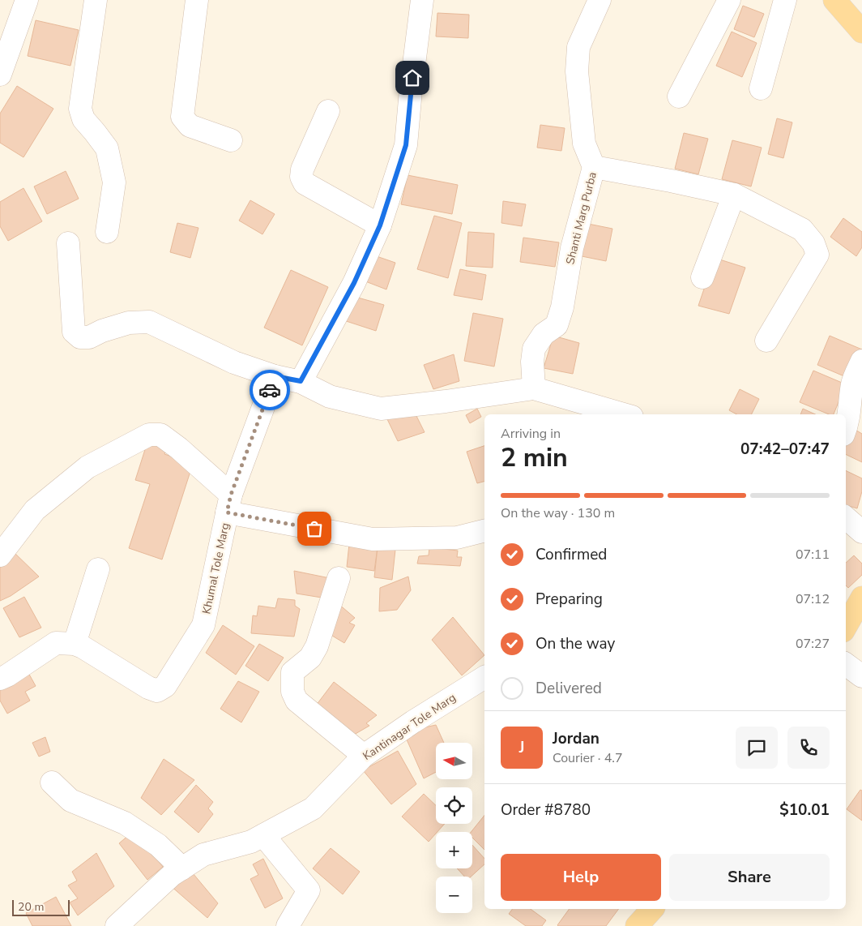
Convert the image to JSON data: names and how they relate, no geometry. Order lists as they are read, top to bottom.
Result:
{
  "streets": {
    "street": ["Shanti Marg Purba", "Khumal Tole Marg", "Kantinagar Tole Marg"]
  },
  "scale_bar": "20 m",
  "north": "left",
  "page": {
    "heading": ["2 min", "Arriving in", "07:42–07:47"],
    "panel": [
      "Jordan",
      "Courier · 4.7",
      "Order #8780",
      "$10.01"
    ],
    "bar": "On the way · 130 m",
    "list": [
      ["Confirmed", "07:11"],
      ["Preparing", "07:12"],
      ["On the way", "07:27"],
      "Delivered"
    ],
    "round": "J",
    "map_buttons": ["+", "−"],
    "buttons": ["Help", "Share"],
    "scale": "20 m"
  }
}
